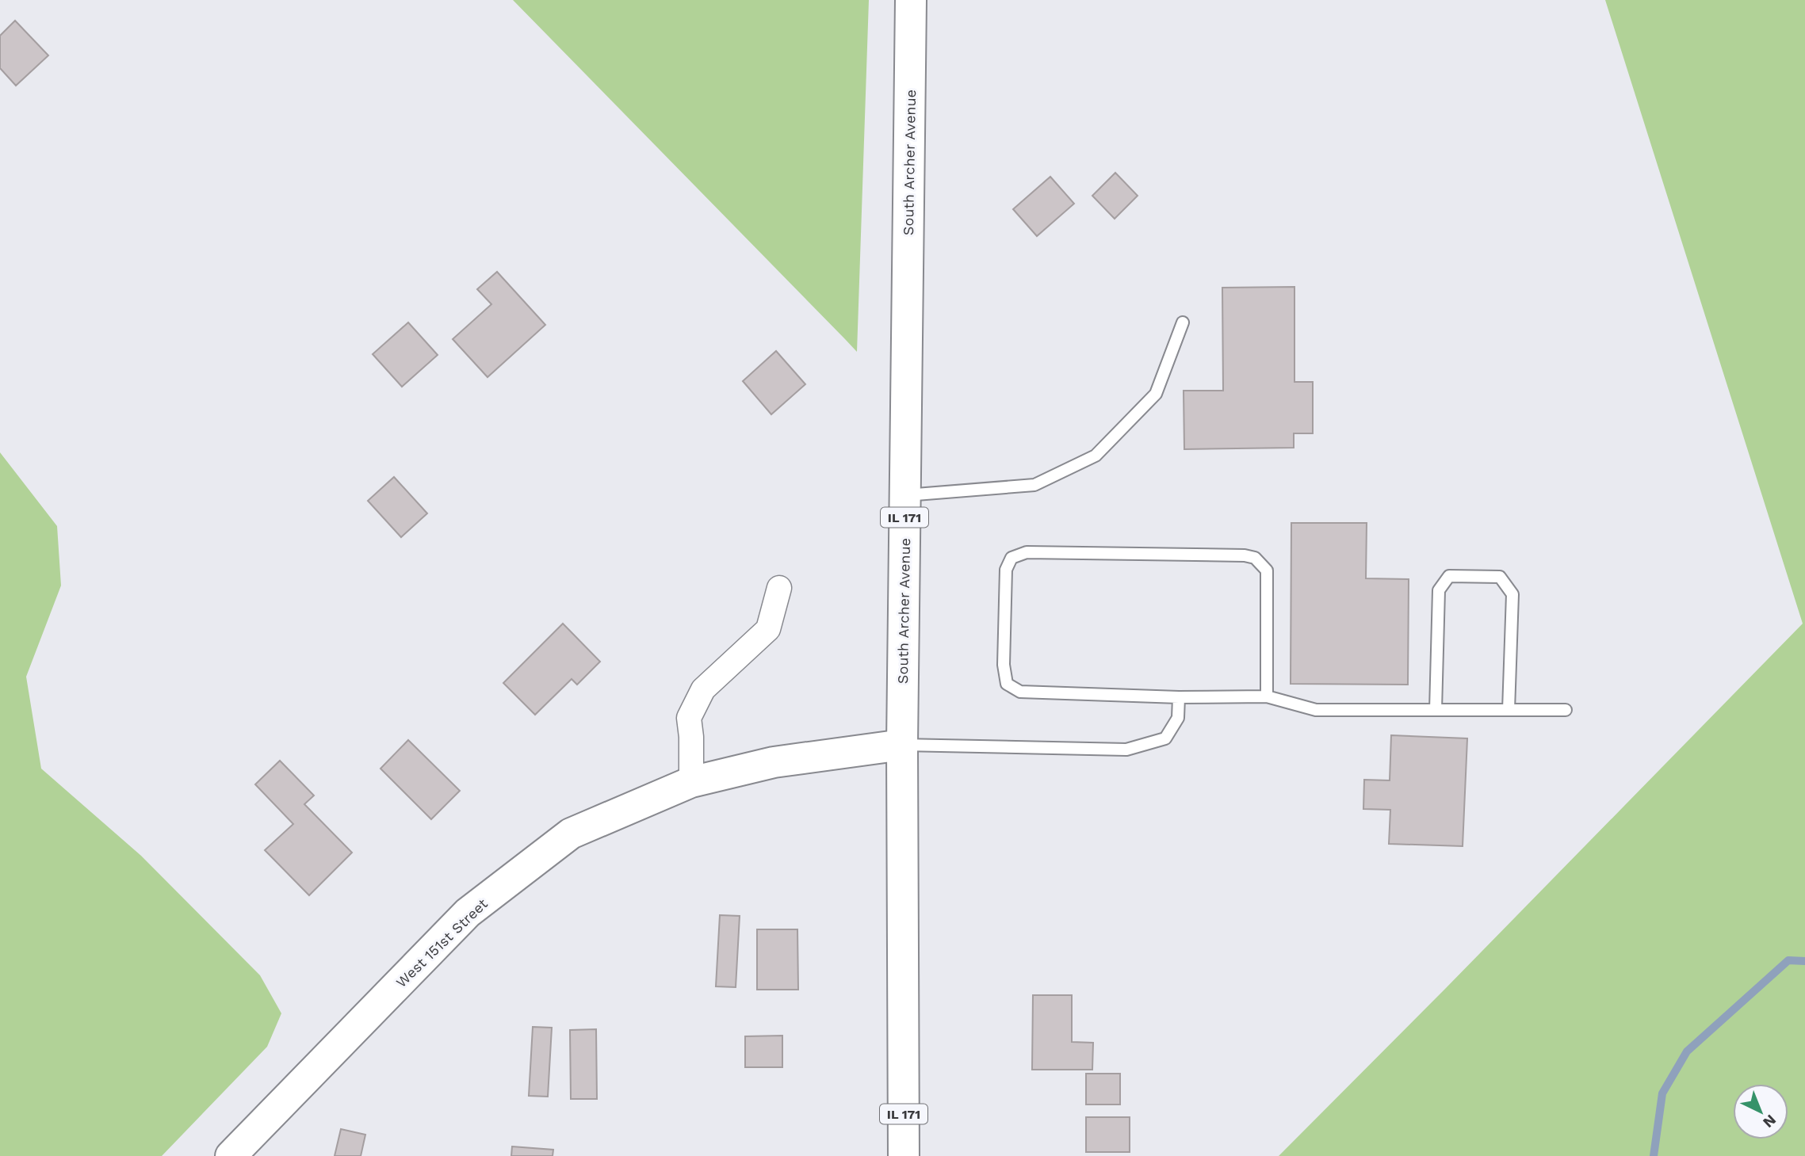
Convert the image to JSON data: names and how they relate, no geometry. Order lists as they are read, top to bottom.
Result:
{
  "streets": {
    "main road": ["South Archer Avenue", "IL 171", "West 151st Street"]
  },
  "crossings": [
    ["South Archer Avenue", "West 151st Street"]
  ],
  "north": "bottom right"
}
